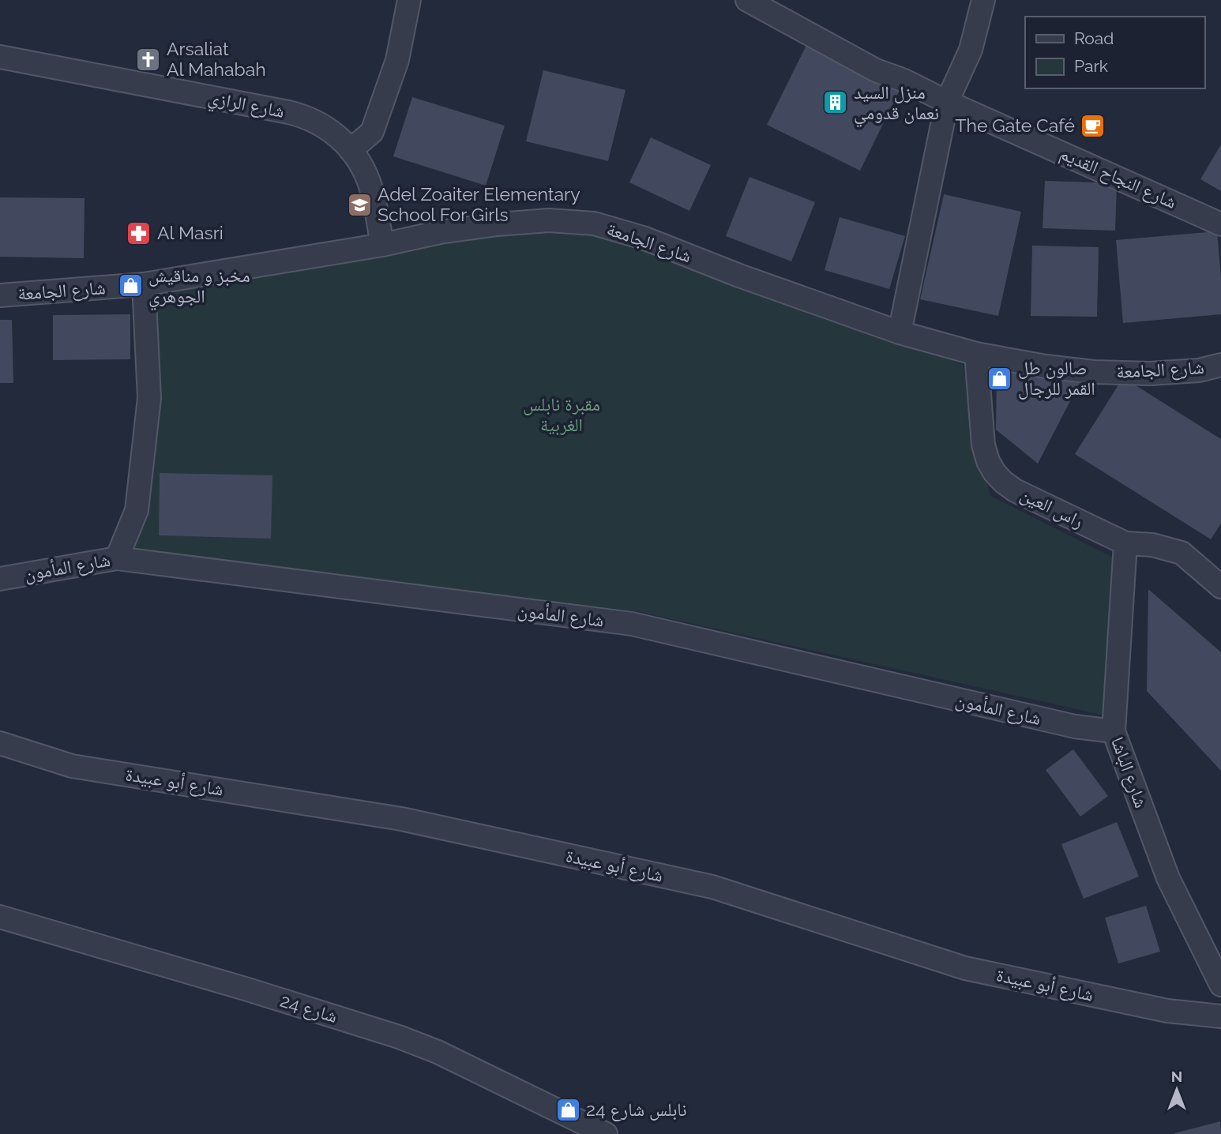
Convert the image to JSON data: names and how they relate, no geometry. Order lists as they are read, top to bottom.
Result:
{
  "streets": {
    "street": [
      "شارع الرازي",
      "شارع النجاح القديم",
      "شارع الجامعة",
      "راس العين",
      "شارع المأمون",
      "شارع الباشا",
      "شارع أبو عبيدة",
      "شارع 24"
    ]
  },
  "crossings": [
    ["شارع الرازي", "شارع الجامعة"],
    ["شارع الجامعة", "راس العين"],
    ["راس العين", "شارع الباشا"],
    ["شارع المأمون", "شارع الباشا"]
  ],
  "parks": ["مقبرة نابلس الغربية"],
  "places": {
    "church": ["Arsaliat Al Mahabah"],
    "building": ["منزل السيد نعمان قدومي"],
    "cafe": ["The Gate Café"],
    "school or university": ["Adel Zoaiter Elementary School For Girls"],
    "pharmacy": ["Al Masri"],
    "shop": ["مخبز و مناقيش الجوهري", "صالون طل القمر للرجال", "نابلس شارع 24"]
  },
  "legend": ["Road", "Park"],
  "north": "top"
}
